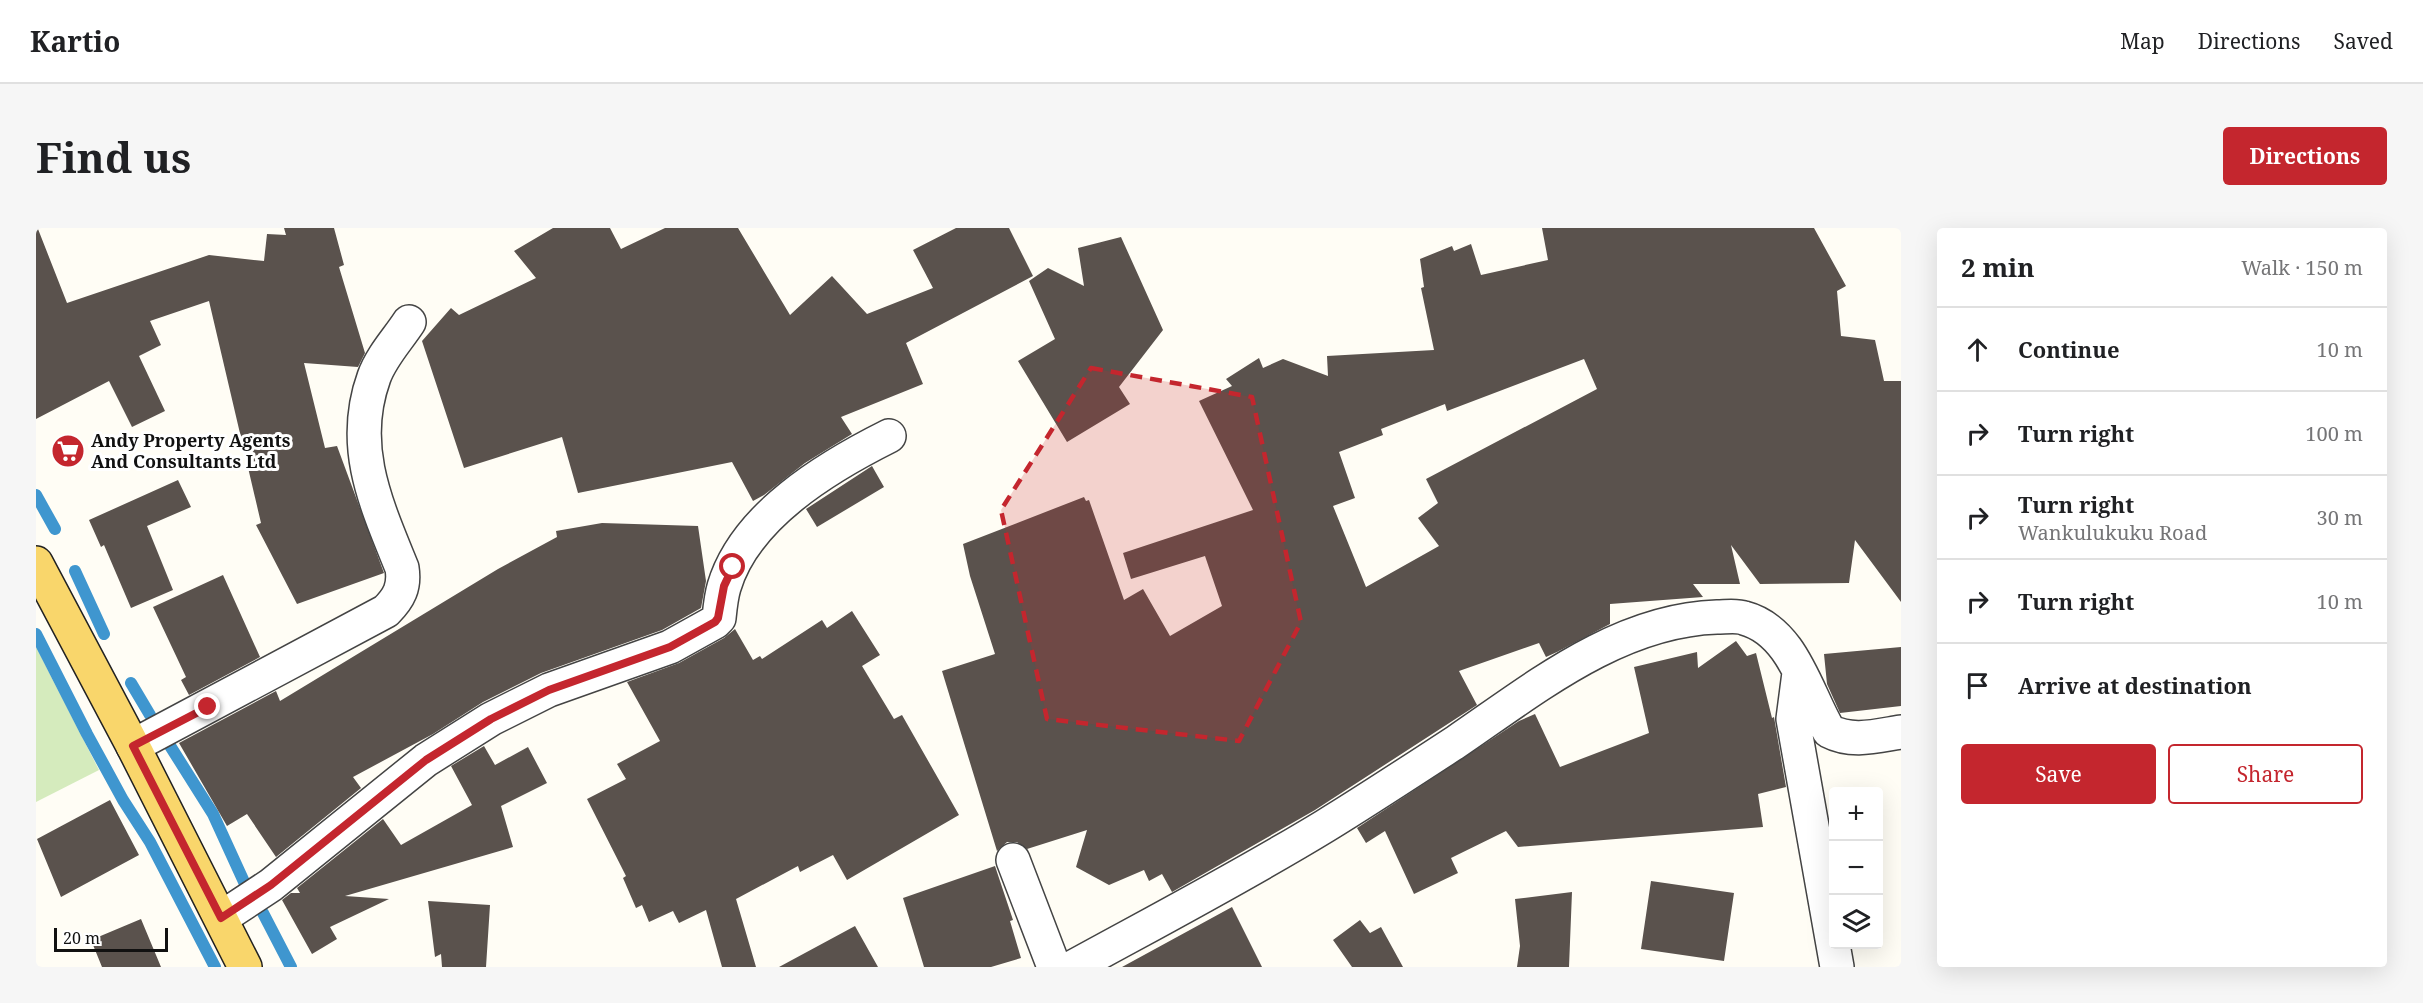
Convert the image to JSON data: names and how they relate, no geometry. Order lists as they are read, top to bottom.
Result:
{
  "places": {
    "supermarket": ["Andy Property Agents And Consultants Ltd"]
  },
  "scale_bar": "20 m",
  "page": {
    "header": "Kartio",
    "nav": ["Map", "Directions", "Saved"],
    "buttons": [
      "Directions",
      ["Save", "Share"]
    ],
    "title": "Find us",
    "heading": ["2 min", "Walk · 150 m"],
    "list": [
      ["Continue", "10 m"],
      ["Turn right", "100 m"],
      ["Turn right", "Wankulukuku Road", "30 m"],
      ["Turn right", "10 m"],
      "Arrive at destination"
    ],
    "map_buttons": ["+", "−"],
    "scale": "20 m"
  }
}
